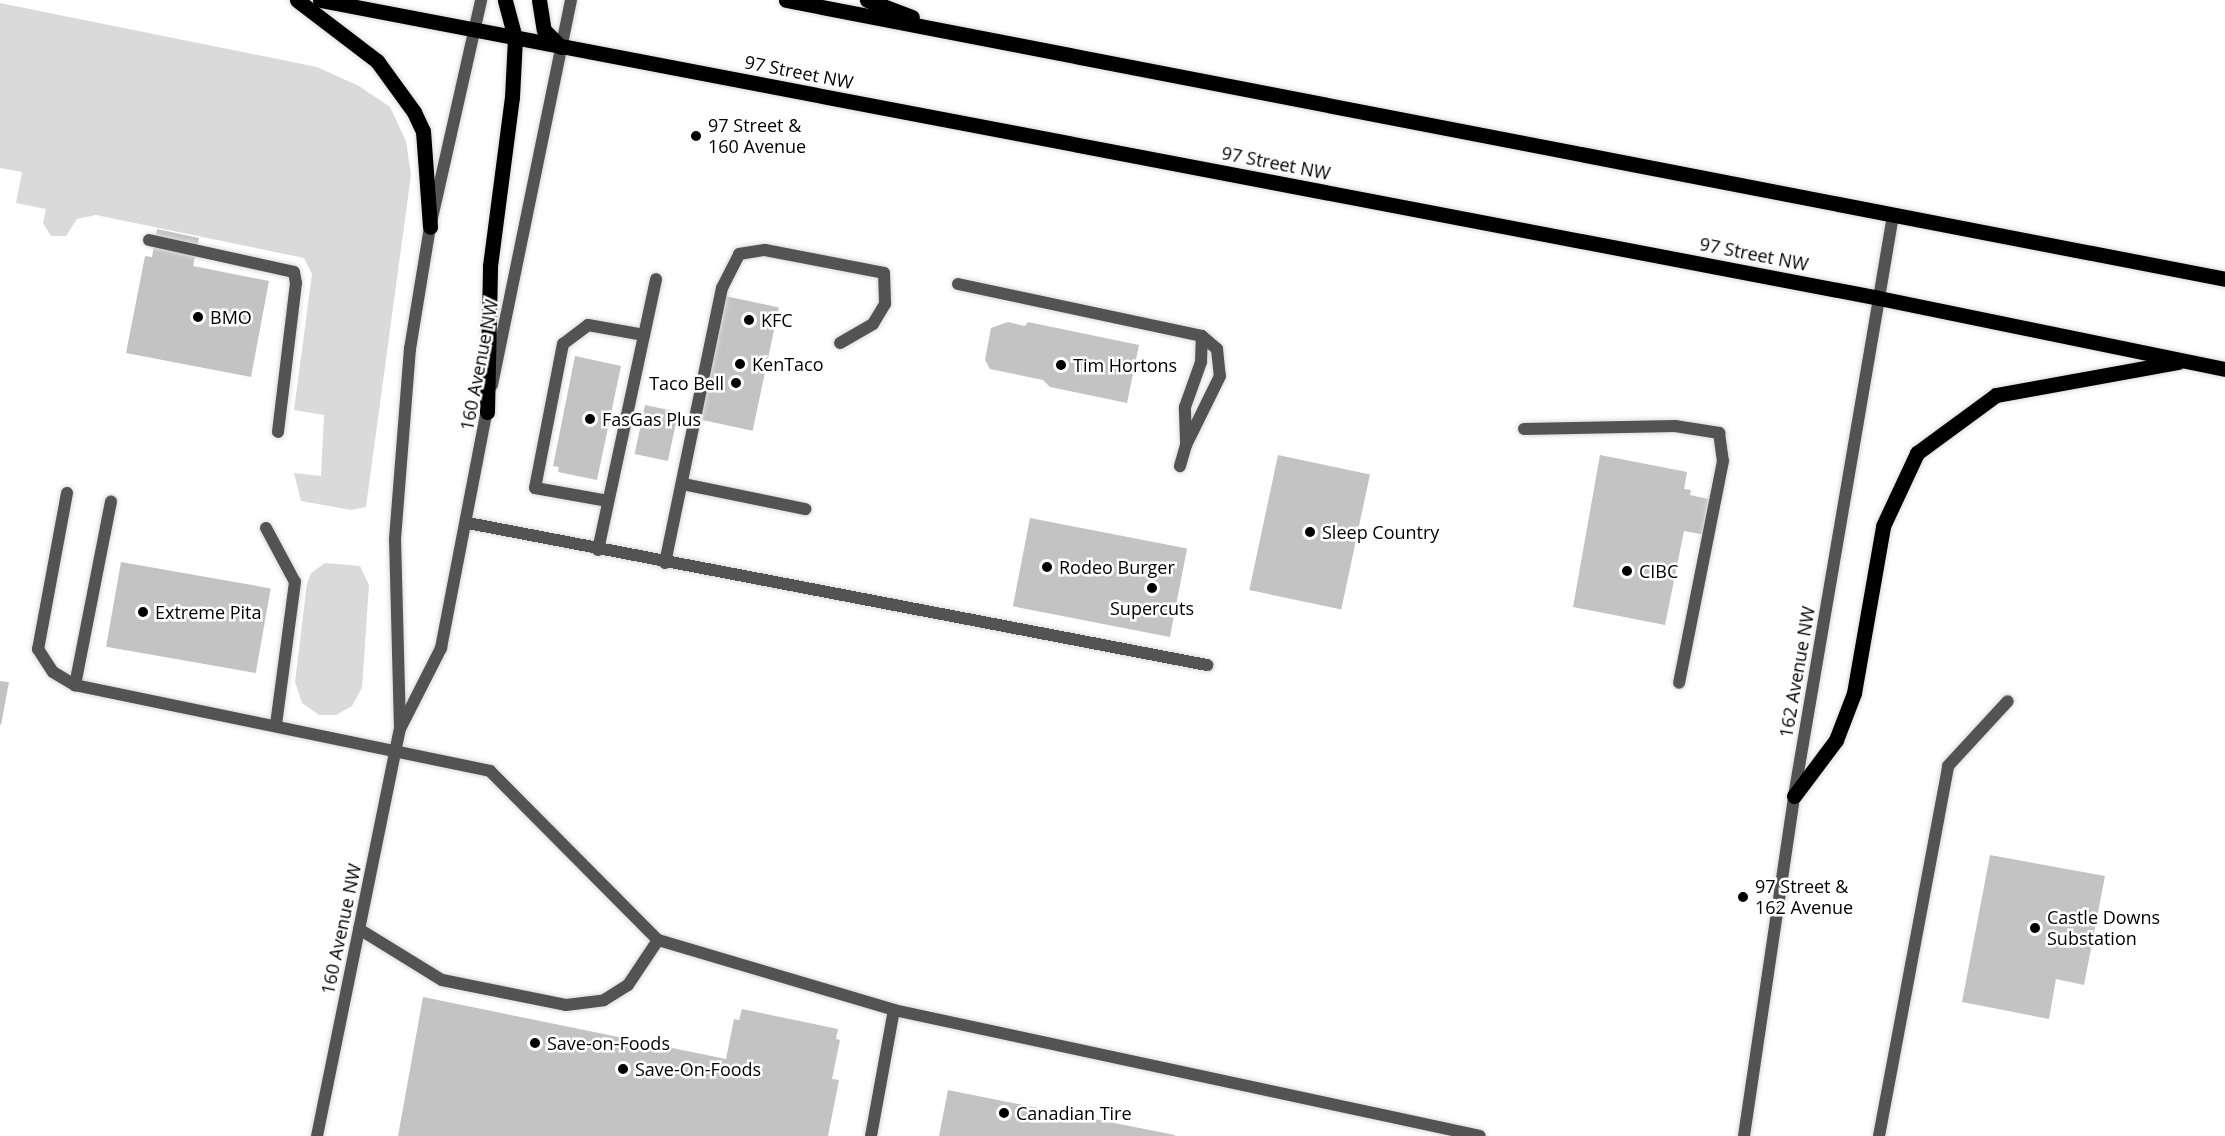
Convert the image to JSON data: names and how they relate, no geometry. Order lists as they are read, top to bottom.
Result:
{
  "streets": {
    "main road": ["97 Street NW"],
    "street": ["160 Avenue NW", "162 Avenue NW"]
  },
  "crossings": [
    ["97 Street NW", "160 Avenue NW"],
    ["97 Street NW", "162 Avenue NW"]
  ],
  "places": [
    "97 Street & 160 Avenue",
    "BMO",
    "KFC",
    "KenTaco",
    "Tim Hortons",
    "Taco Bell",
    "FasGas Plus",
    "Sleep Country",
    "Rodeo Burger",
    "CIBC",
    "Supercuts",
    "Extreme Pita",
    "97 Street & 162 Avenue",
    "Castle Downs Substation",
    "Save-on-Foods",
    "Save-On-Foods",
    "Canadian Tire"
  ]
}
